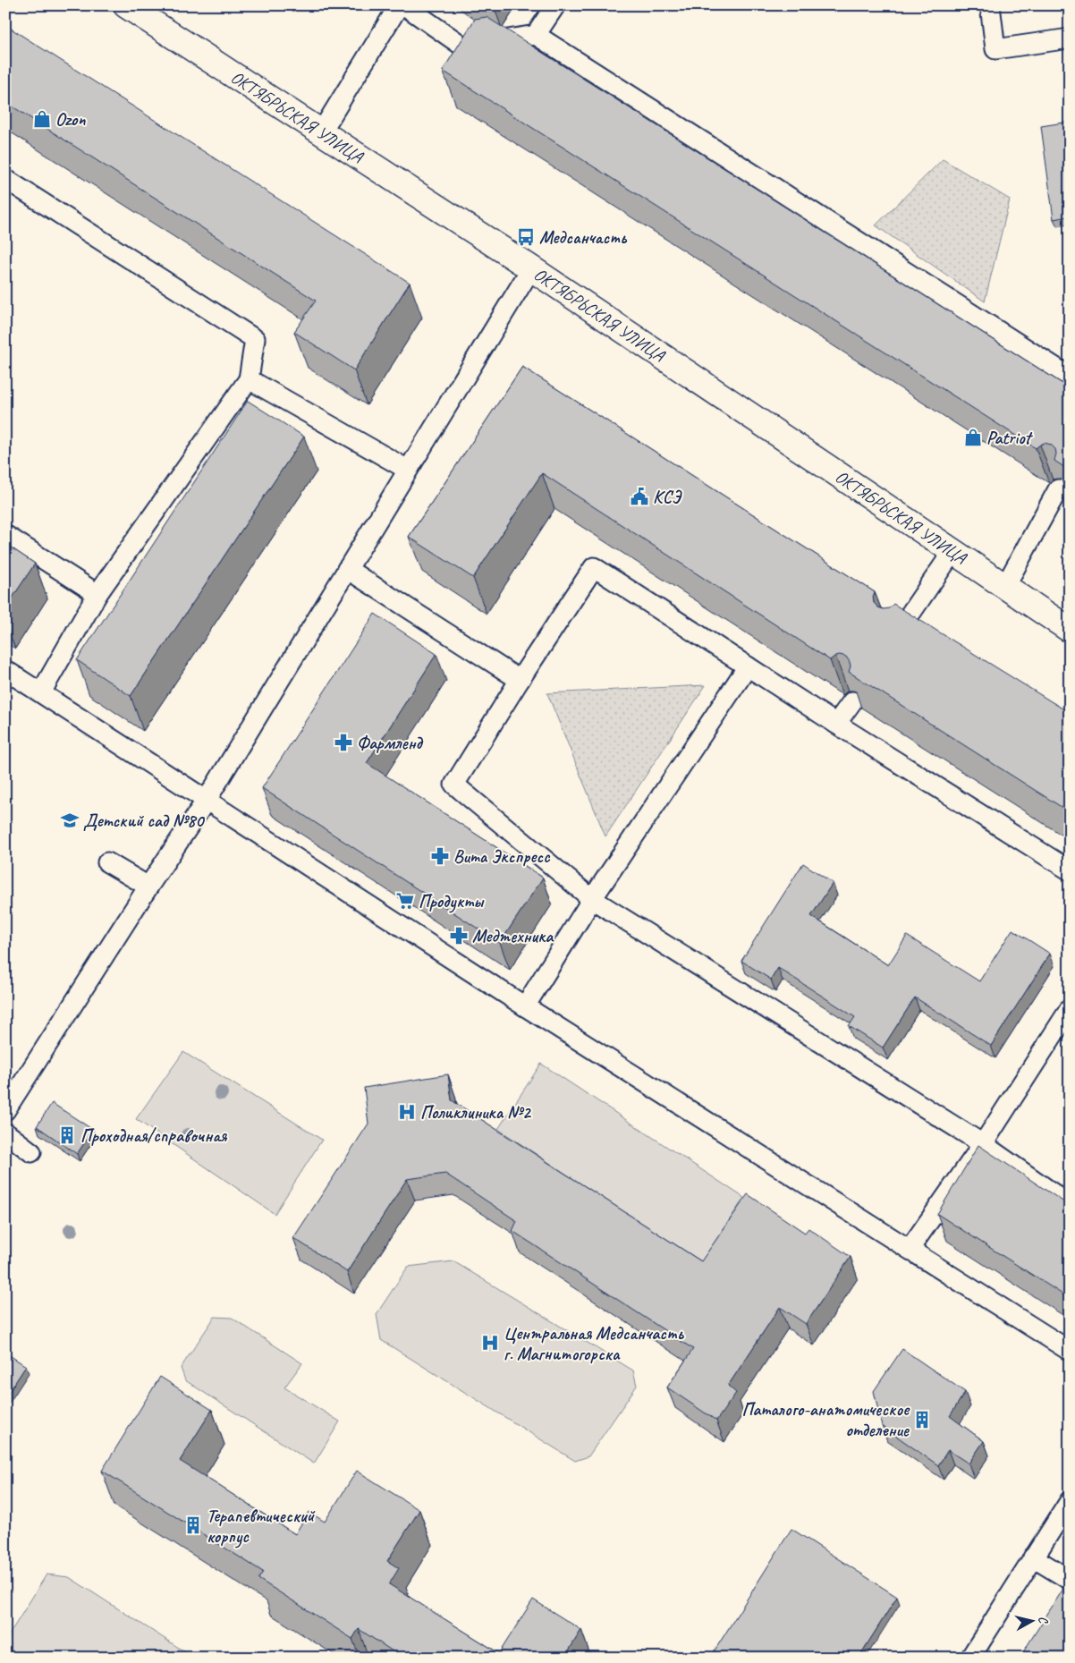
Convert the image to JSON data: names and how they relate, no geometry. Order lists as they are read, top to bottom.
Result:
{
  "streets": {
    "main road": ["ОКТЯБРЬСКАЯ УЛИЦА"]
  },
  "places": {
    "shop": ["Ozon", "Patriot"],
    "bus stop": ["Медсанчасть"],
    "public building": ["КСЭ"],
    "pharmacy": ["Фармленд", "Вита Экспресс", "Медтехника"],
    "school or university": ["Детский сад №80"],
    "supermarket": ["Продукты"],
    "hospital": ["Поликлиника №2", "Центральная Медсанчасть г. Магнитогорска"],
    "building": ["Проходная/справочная", "Паталого-анатомическое отделение", "Терапевтический корпус"]
  },
  "north": "right"
}
